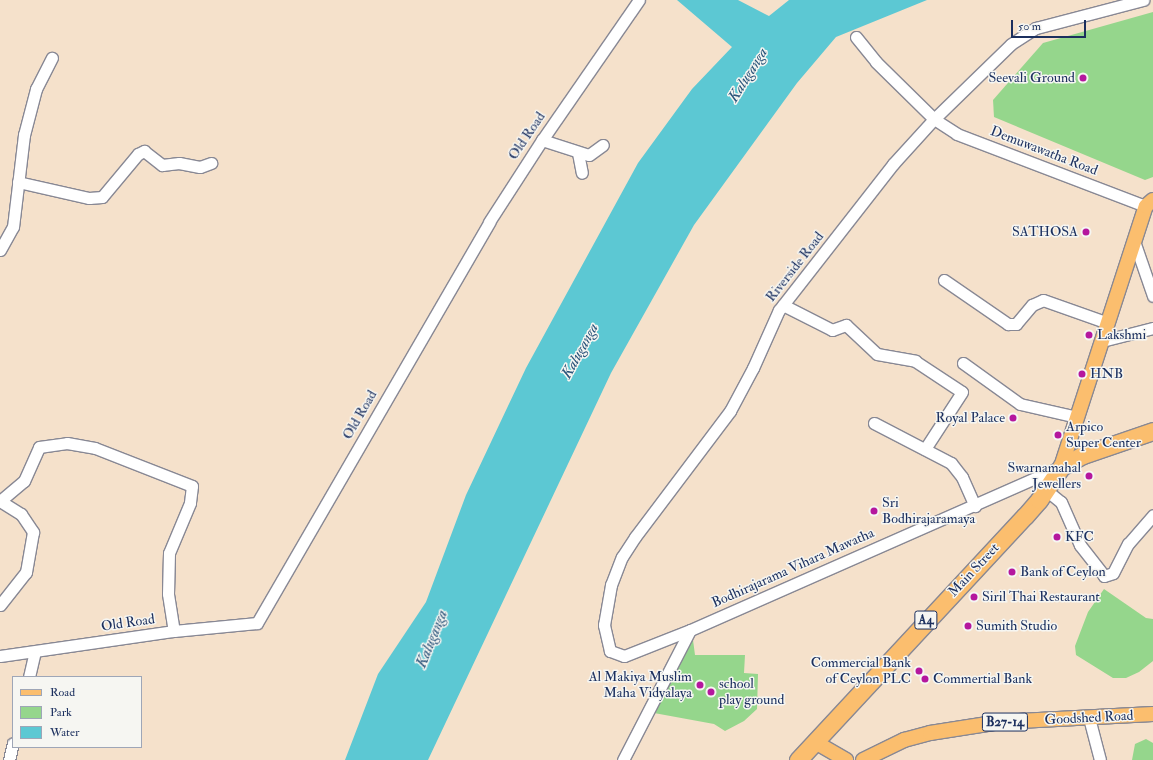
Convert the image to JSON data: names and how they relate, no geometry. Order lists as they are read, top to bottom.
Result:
{
  "streets": {
    "highway": ["Main Street", "A4"],
    "main road": ["Goodshed Road", "B27-14"],
    "street": [
      "Old Road",
      "Demuwawatha Road",
      "Riverside Road",
      "Bodhirajarama Vihara Mawatha"
    ]
  },
  "crossings": [
    ["Demuwawatha Road", "Riverside Road"],
    ["Riverside Road", "Bodhirajarama Vihara Mawatha"],
    ["Bodhirajarama Vihara Mawatha", "Main Street"]
  ],
  "water": ["Kaluganga"],
  "places": [
    "Seevali Ground",
    "SATHOSA",
    "Lakshmi",
    "HNB",
    "Royal Palace",
    "Arpico Super Center",
    "Swarnamahal Jewellers",
    "Sri Bodhirajaramaya",
    "KFC",
    "Bank of Ceylon",
    "Siril Thai Restaurant",
    "Sumith Studio",
    "Commercial Bank of Ceylon PLC",
    "Commertial Bank",
    "Al Makiya Muslim Maha Vidyalaya",
    "school play ground"
  ],
  "legend": ["Road", "Park", "Water"],
  "scale_bar": "50 m"
}
